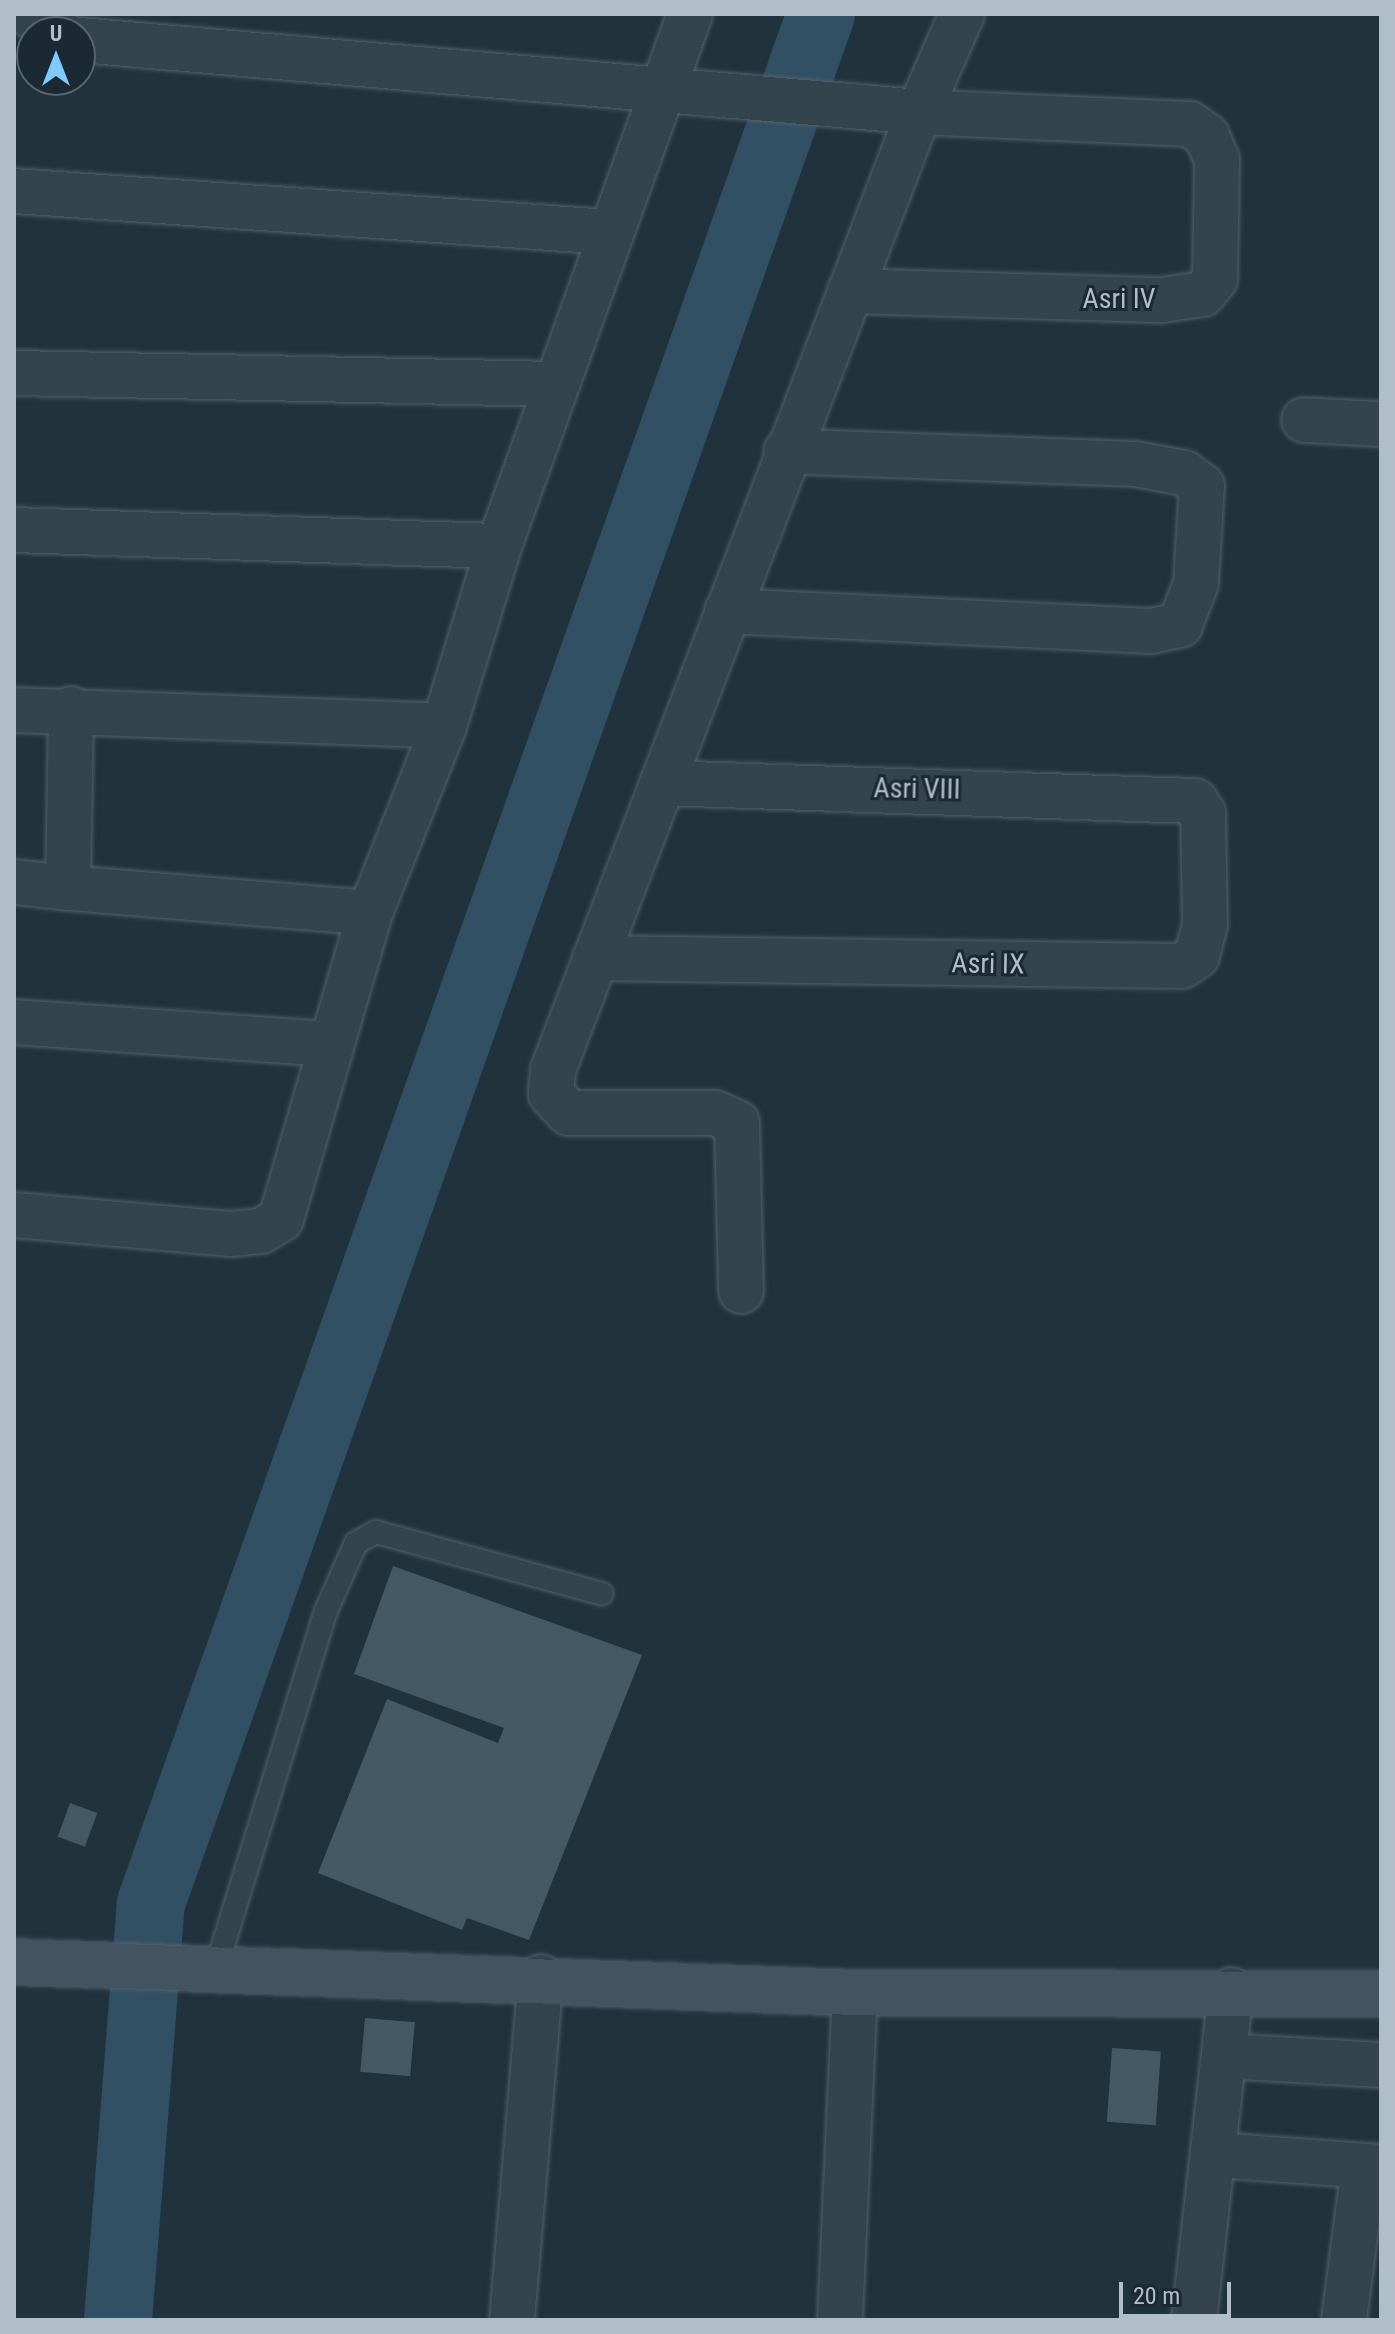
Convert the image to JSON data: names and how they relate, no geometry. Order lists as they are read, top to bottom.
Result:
{
  "streets": {
    "street": ["Asri IV", "Asri VIII", "Asri IX"]
  },
  "crossings": [
    ["Asri VIII", "Asri IX"]
  ],
  "scale_bar": "20 m",
  "north": "top"
}
